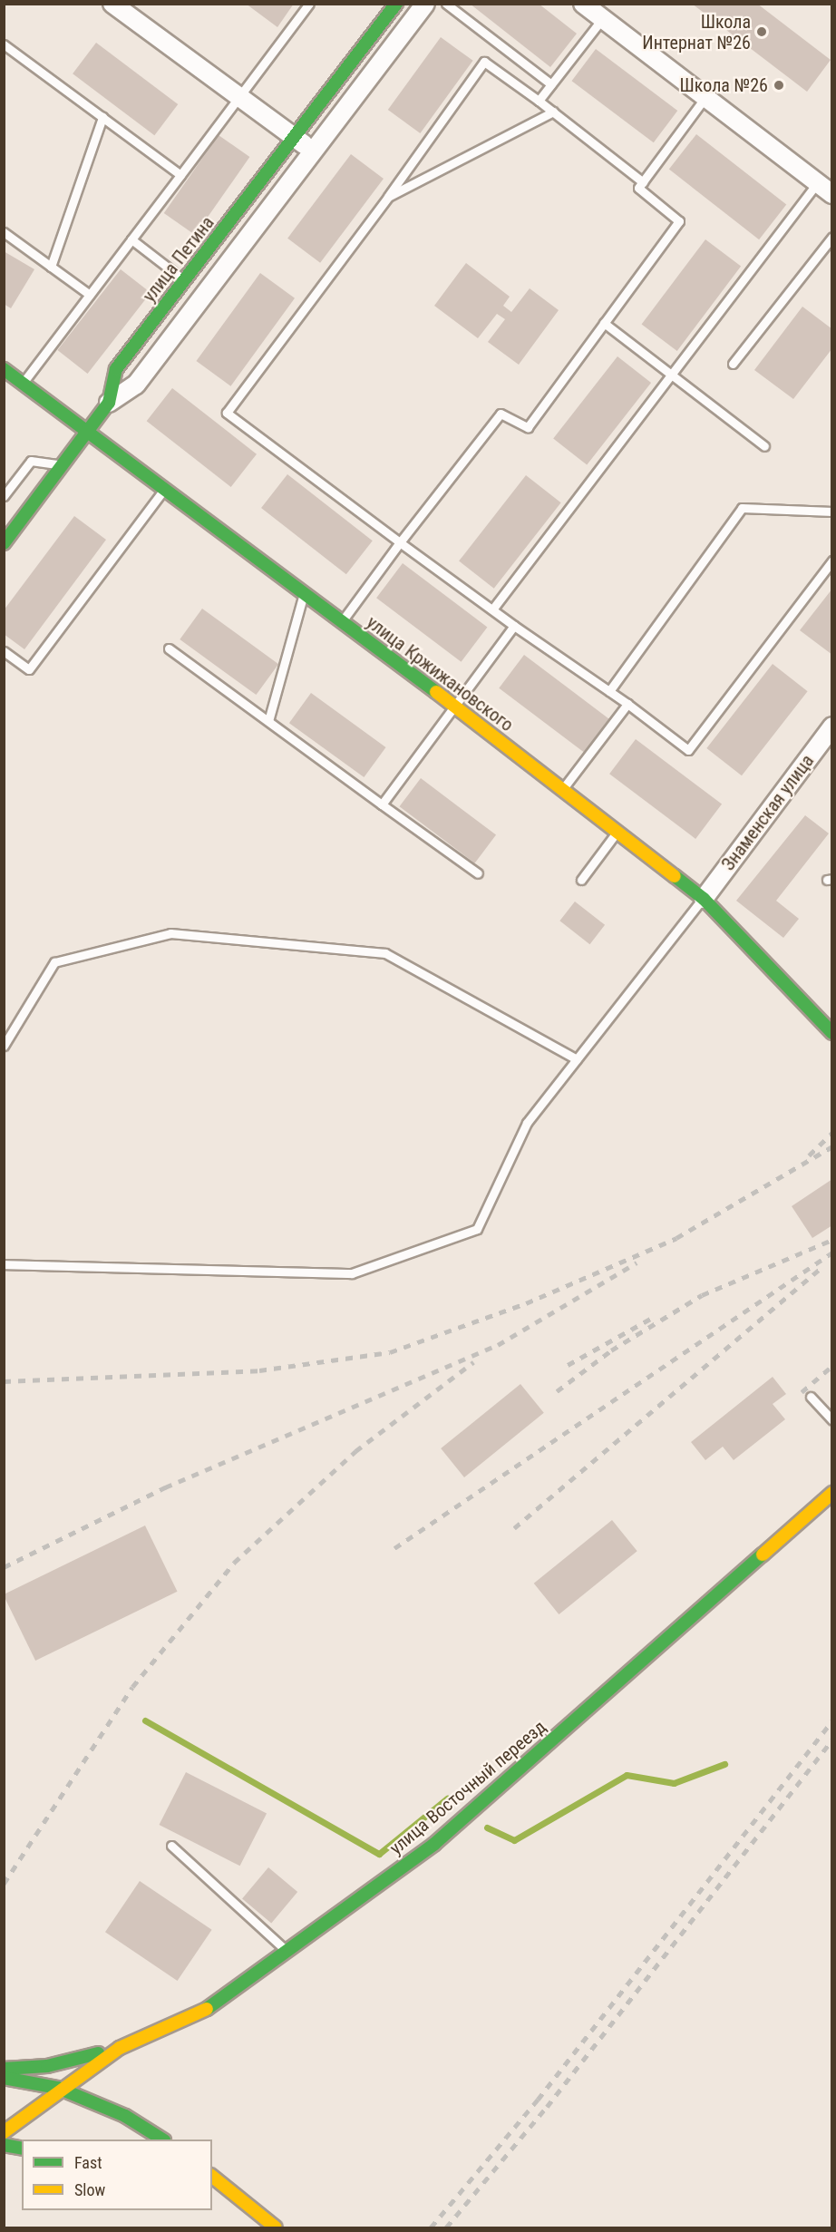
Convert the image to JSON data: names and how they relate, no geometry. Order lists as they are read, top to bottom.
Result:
{
  "streets": {
    "street": [
      "улица Петина",
      "улица Кржижановского",
      "Знаменская улица",
      "улица Восточный переезд"
    ]
  },
  "crossings": [
    ["улица Петина", "улица Кржижановского"],
    ["улица Кржижановского", "Знаменская улица"]
  ],
  "places": ["Школа Интернат №26", "Школа №26"],
  "legend": ["Fast", "Slow"]
}
